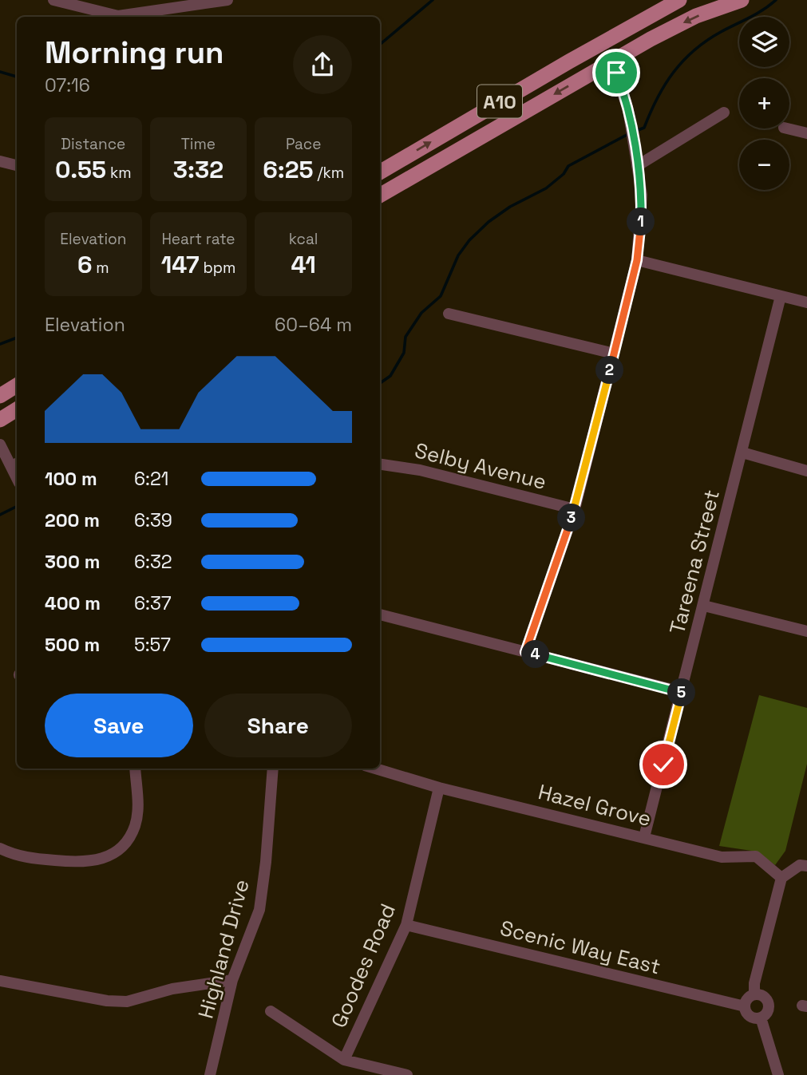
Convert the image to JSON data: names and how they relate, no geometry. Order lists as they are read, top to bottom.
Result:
{
  "streets": {
    "main road": ["A10"],
    "street": [
      "Selby Avenue",
      "Tareena Street",
      "Hazel Grove",
      "Scenic Way East",
      "Highland Drive",
      "Goodes Road"
    ]
  },
  "crossings": [
    ["Tareena Street", "Hazel Grove"],
    ["Hazel Grove", "Goodes Road"],
    ["Scenic Way East", "Goodes Road"]
  ],
  "page": {
    "map_buttons": ["+", "−"],
    "heading": ["Morning run", "07:16"],
    "stats": [
      ["Distance", "0.55 km"],
      ["Time", "3:32"],
      ["Pace", "6:25 /km"],
      ["Elevation", "6 m"],
      ["Heart rate", "147 bpm"],
      ["kcal", "41"]
    ],
    "pins": [
      "1",
      "2",
      "3",
      "4",
      "5"
    ],
    "chart": ["Elevation", "60–64 m"],
    "list": [
      {
        "name": "100 m",
        "note": "6:21"
      },
      {
        "name": "200 m",
        "note": "6:39"
      },
      {
        "name": "300 m",
        "note": "6:32"
      },
      {
        "name": "400 m",
        "note": "6:37"
      },
      {
        "name": "500 m",
        "note": "5:57"
      }
    ],
    "buttons": ["Save", "Share"]
  }
}
